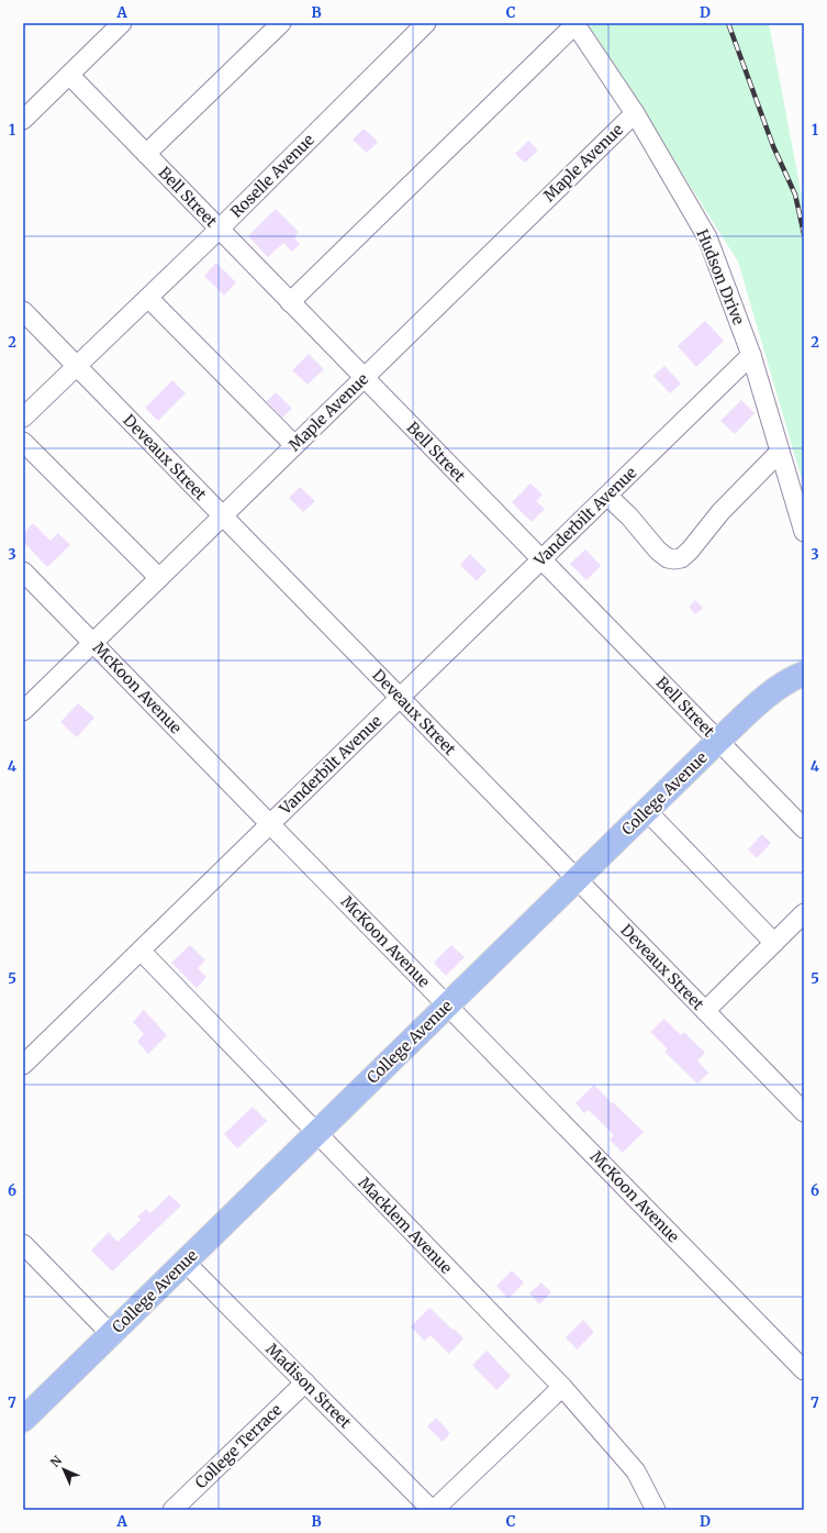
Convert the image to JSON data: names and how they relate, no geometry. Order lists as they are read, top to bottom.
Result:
{
  "streets": {
    "main road": ["College Avenue"],
    "street": [
      "Maple Avenue",
      "Roselle Avenue",
      "Bell Street",
      "Hudson Drive",
      "Deveaux Street",
      "Vanderbilt Avenue",
      "McKoon Avenue",
      "Macklem Avenue",
      "Madison Street",
      "College Terrace"
    ]
  },
  "crossings": [
    ["Maple Avenue", "Bell Street"],
    ["Maple Avenue", "Hudson Drive"],
    ["Maple Avenue", "Deveaux Street"],
    ["Maple Avenue", "McKoon Avenue"],
    ["Roselle Avenue", "Bell Street"],
    ["Roselle Avenue", "Deveaux Street"],
    ["Bell Street", "Vanderbilt Avenue"],
    ["Bell Street", "College Avenue"],
    ["Hudson Drive", "Vanderbilt Avenue"],
    ["Deveaux Street", "Vanderbilt Avenue"],
    ["Deveaux Street", "College Avenue"],
    ["Vanderbilt Avenue", "McKoon Avenue"],
    ["Vanderbilt Avenue", "Macklem Avenue"],
    ["McKoon Avenue", "College Avenue"],
    ["College Avenue", "Macklem Avenue"],
    ["College Avenue", "Madison Street"],
    ["Madison Street", "College Terrace"]
  ],
  "north": "top left",
  "grid": {
    "columns": [
      "A",
      "B",
      "C",
      "D"
    ],
    "rows": [
      "1",
      "2",
      "3",
      "4",
      "5",
      "6",
      "7"
    ]
  }
}
